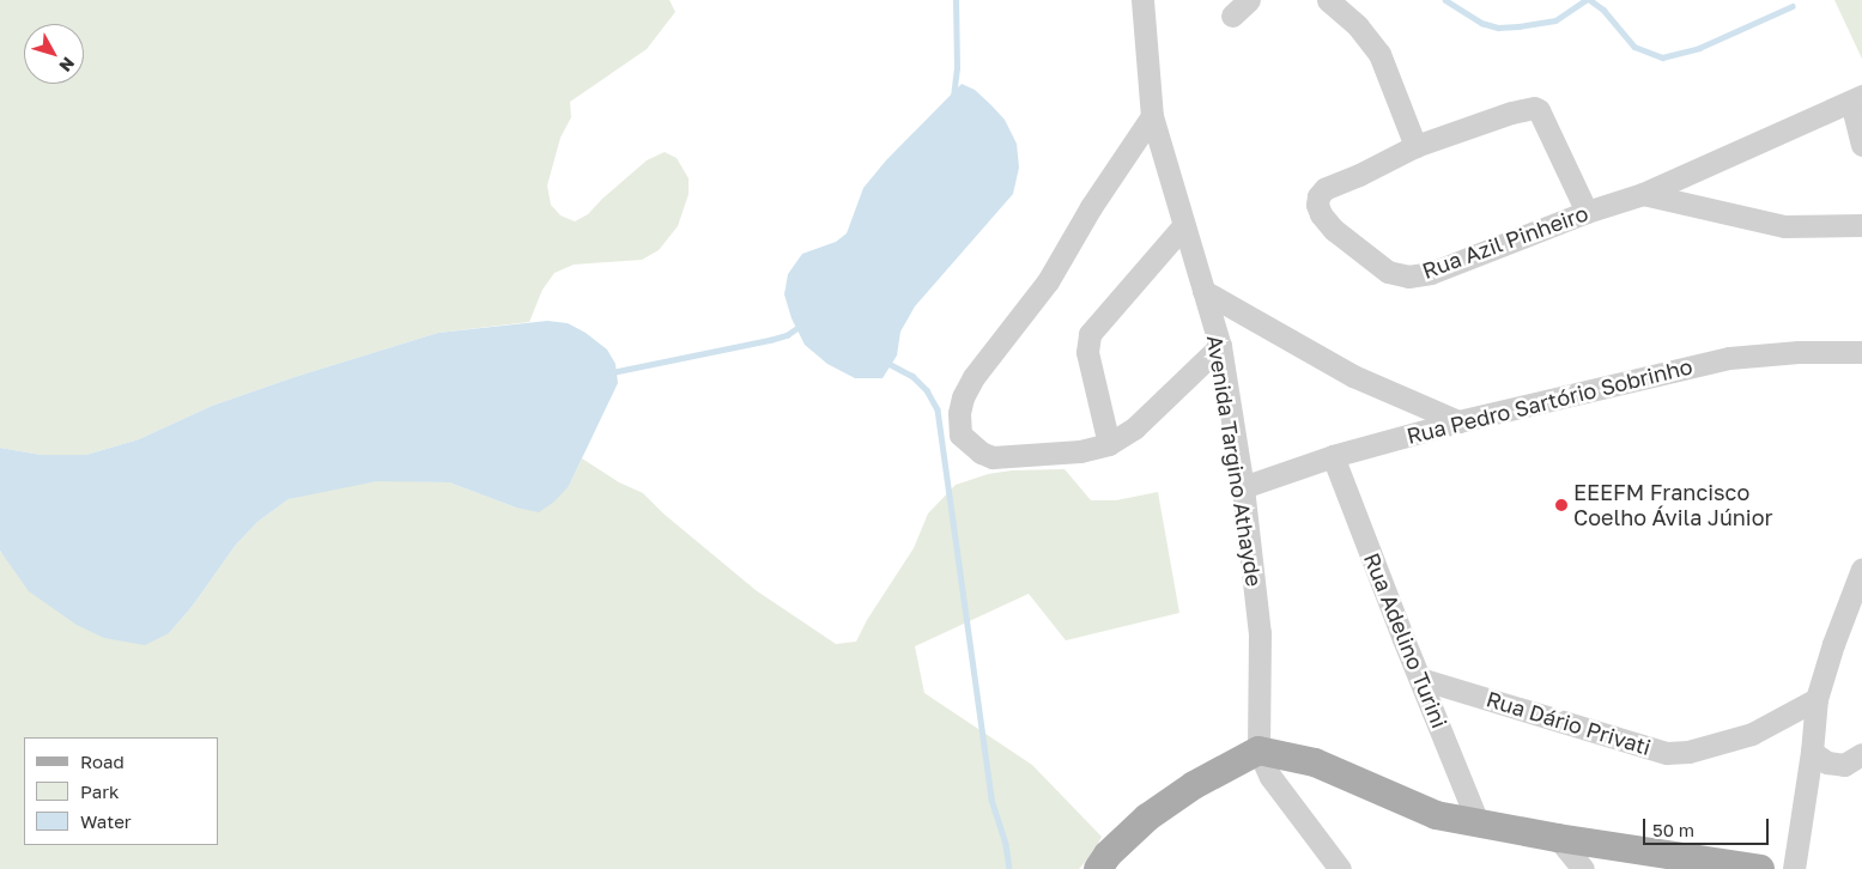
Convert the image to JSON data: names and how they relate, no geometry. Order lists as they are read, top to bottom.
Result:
{
  "streets": {
    "street": [
      "Rua Azil Pinheiro",
      "Rua Pedro Sartório Sobrinho",
      "Avenida Targino Athayde",
      "Rua Adelino Turini",
      "Rua Dário Privati"
    ]
  },
  "crossings": [
    ["Rua Pedro Sartório Sobrinho", "Avenida Targino Athayde"],
    ["Rua Pedro Sartório Sobrinho", "Rua Adelino Turini"],
    ["Rua Adelino Turini", "Rua Dário Privati"]
  ],
  "places": ["EEEFM Francisco Coelho Ávila Júnior"],
  "legend": ["Road", "Park", "Water"],
  "scale_bar": "50 m",
  "north": "bottom right"
}
